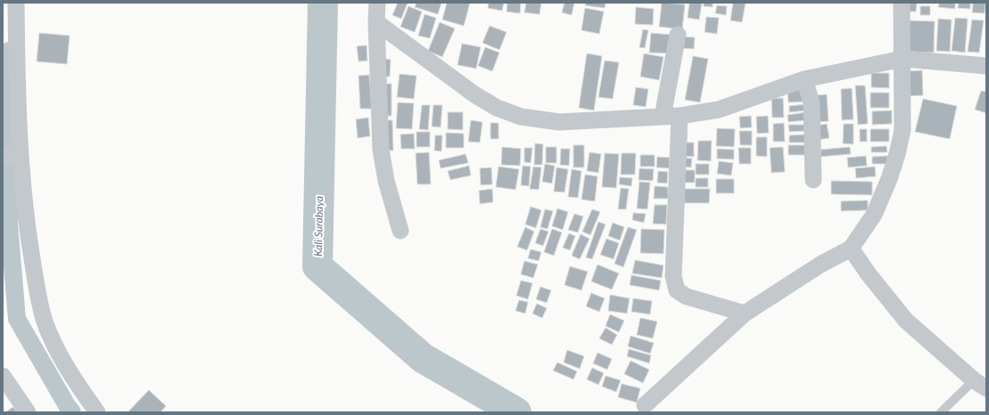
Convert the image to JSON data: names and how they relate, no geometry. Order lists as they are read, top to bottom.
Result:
{
  "water": ["Kali Surabaya"]
}
